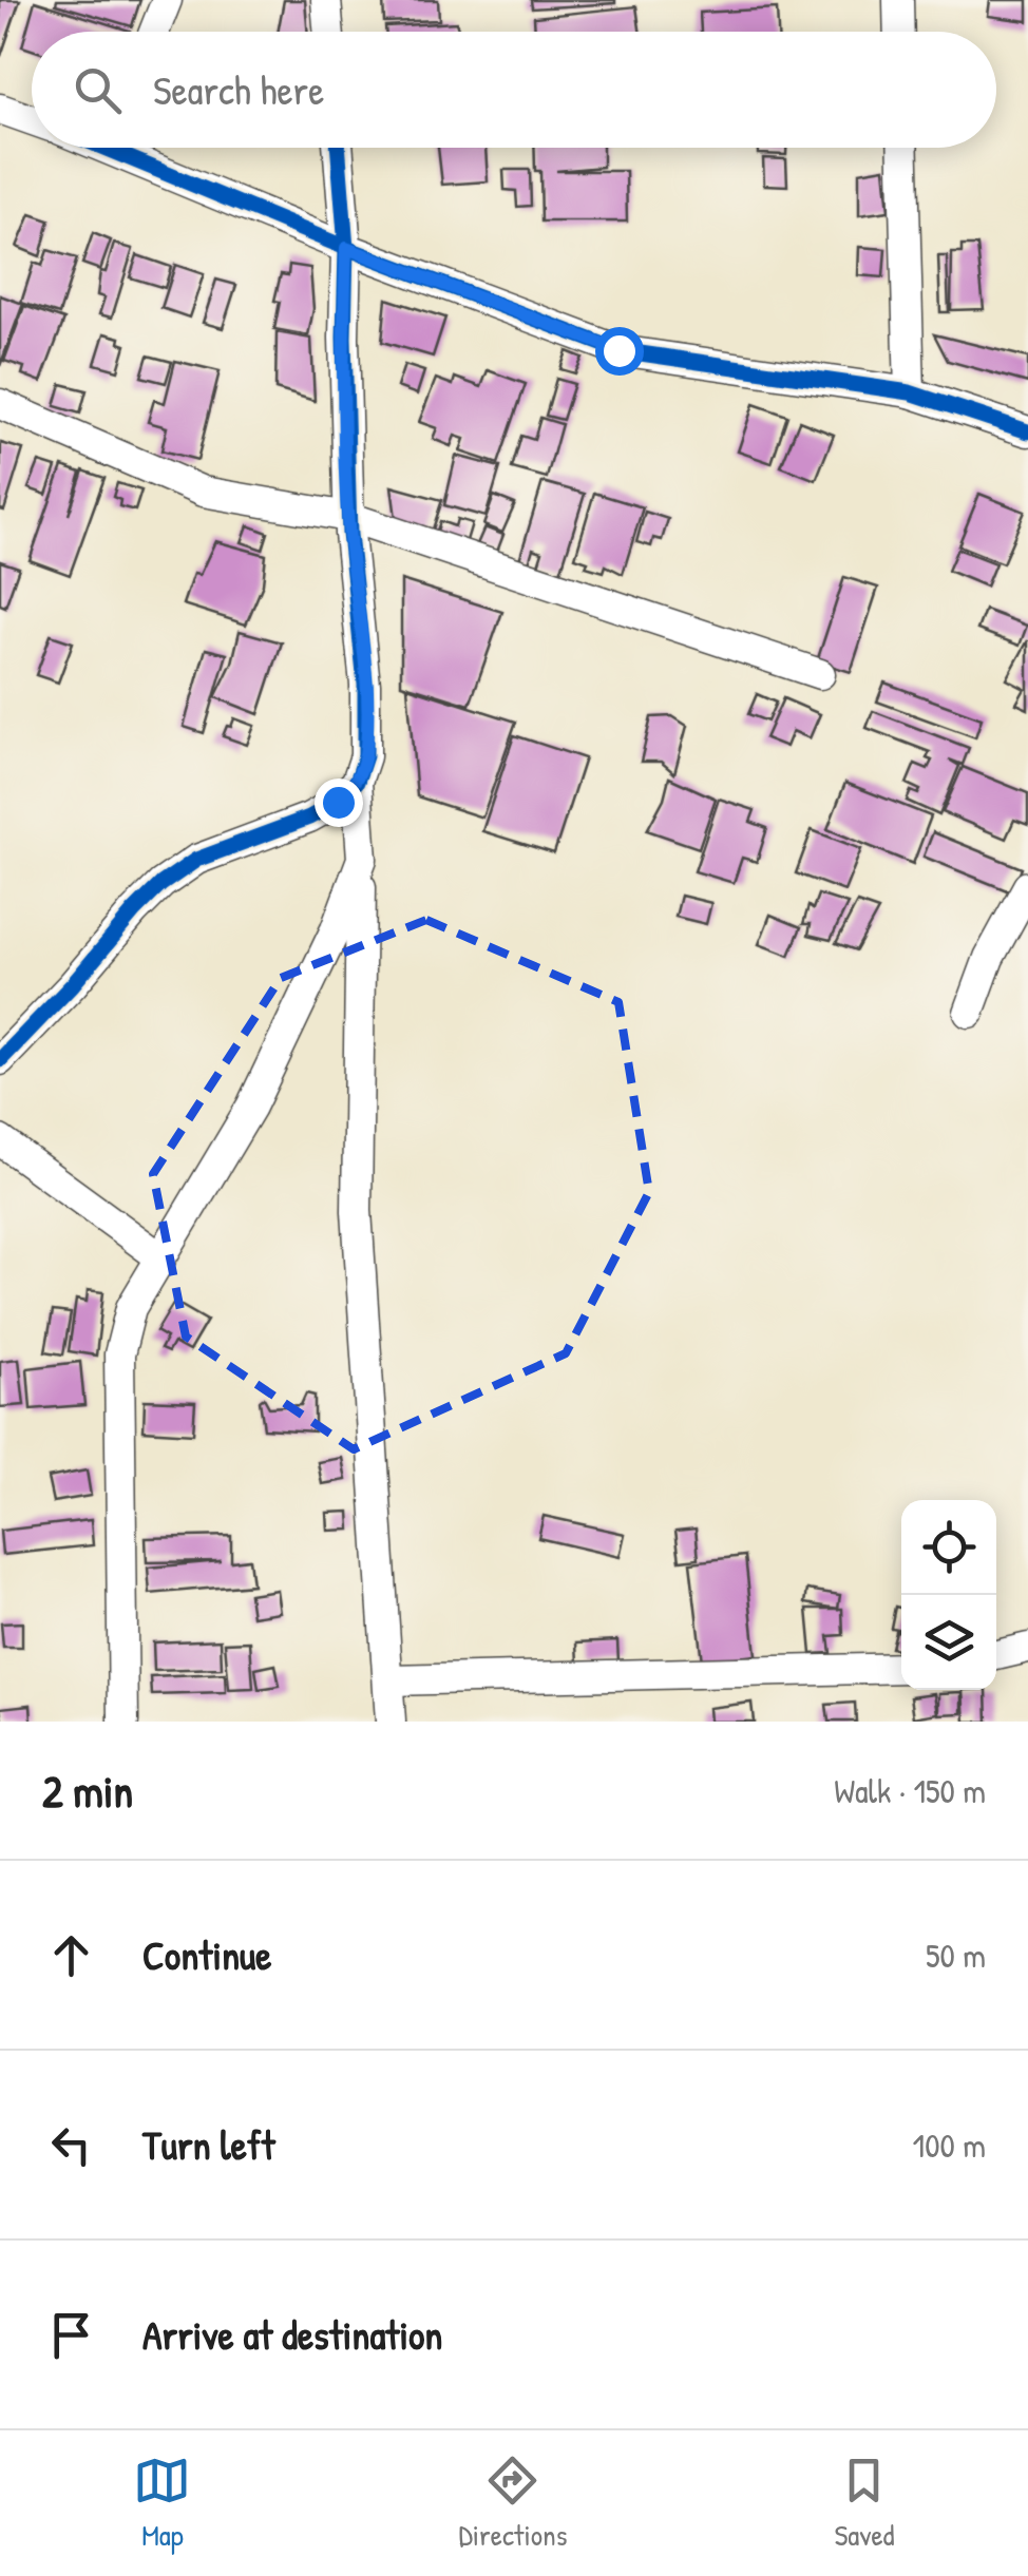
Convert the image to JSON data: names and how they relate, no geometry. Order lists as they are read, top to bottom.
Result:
{
  "page": {
    "search": "Search here",
    "heading": ["2 min", "Walk · 150 m"],
    "list": [
      ["Continue", "50 m"],
      ["Turn left", "100 m"],
      "Arrive at destination"
    ],
    "nav": ["Map", "Directions", "Saved"]
  }
}
